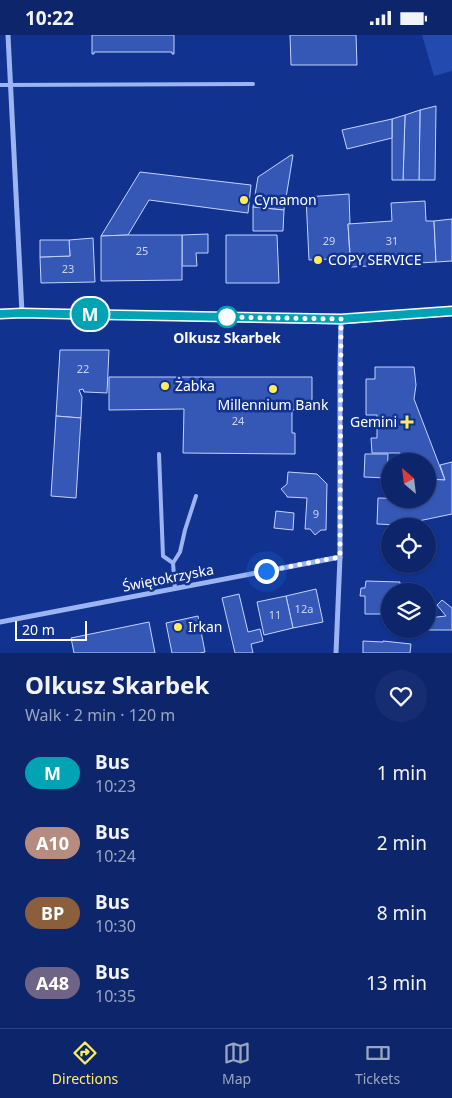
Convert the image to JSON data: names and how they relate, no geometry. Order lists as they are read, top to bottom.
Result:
{
  "streets": {
    "street": ["Świętokrzyska"]
  },
  "places": {
    "other": [
      "Cynamon",
      "COPY SERVICE",
      "Olkusz Skarbek",
      "Żabka",
      "Millennium Bank",
      "Irkan"
    ],
    "health": ["Gemini"]
  },
  "lines": ["bus line M"],
  "house_numbers": [
    "29",
    "31",
    "25",
    "23",
    "22",
    "24",
    "9",
    "12a",
    "11"
  ],
  "scale_bar": "20 m",
  "north": "top left",
  "page": {
    "status": "10:22",
    "on_map": "M",
    "scale": "20 m",
    "heading": ["Olkusz Skarbek", "Walk · 2 min · 120 m"],
    "list": [
      {
        "mark": "M",
        "name": "Bus",
        "note": "10:23",
        "value": "1 min"
      },
      {
        "mark": "A10",
        "name": "Bus",
        "note": "10:24",
        "value": "2 min"
      },
      {
        "mark": "BP",
        "name": "Bus",
        "note": "10:30",
        "value": "8 min"
      },
      {
        "mark": "A48",
        "name": "Bus",
        "note": "10:35",
        "value": "13 min"
      }
    ],
    "tabs": ["Directions", "Map", "Tickets"]
  }
}
